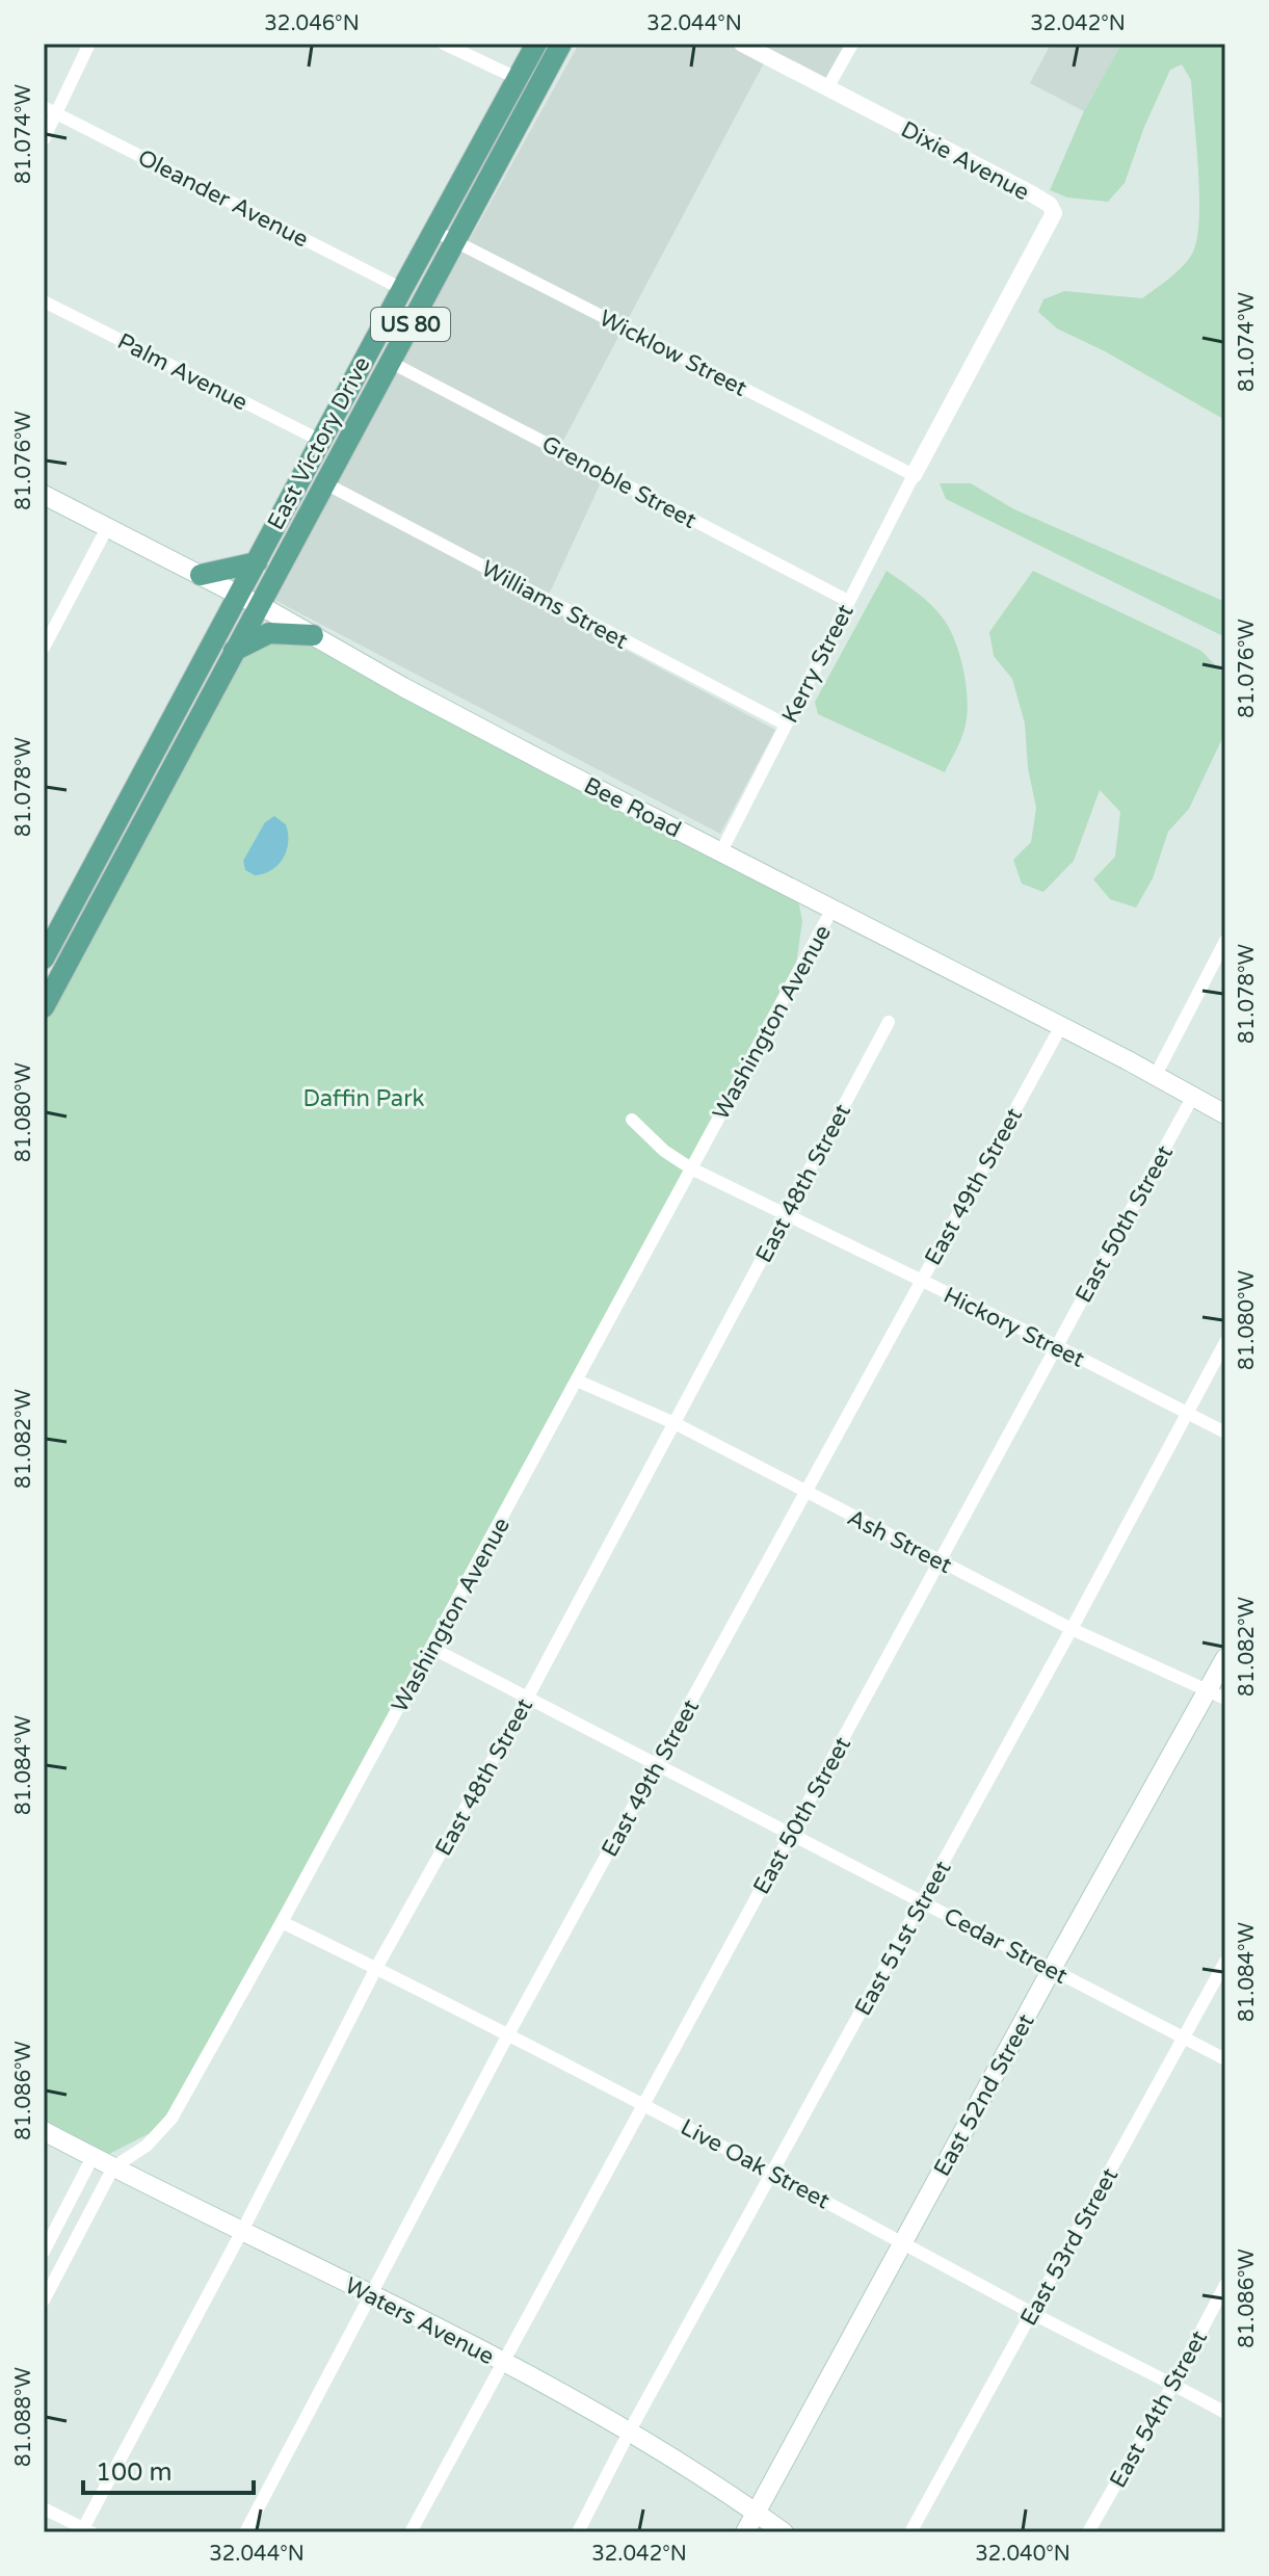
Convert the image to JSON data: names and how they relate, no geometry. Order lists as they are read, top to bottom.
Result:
{
  "streets": {
    "main road": [
      "US 80",
      "East Victory Drive",
      "Bee Road",
      "East 52nd Street",
      "Waters Avenue"
    ],
    "street": [
      "Dixie Avenue",
      "Oleander Avenue",
      "Wicklow Street",
      "Palm Avenue",
      "Grenoble Street",
      "Williams Street",
      "Kerry Street",
      "Washington Avenue",
      "East 48th Street",
      "East 49th Street",
      "East 50th Street",
      "Hickory Street",
      "Ash Street",
      "East 51st Street",
      "Cedar Street",
      "Live Oak Street",
      "East 53rd Street",
      "East 54th Street"
    ]
  },
  "crossings": [
    ["Dixie Avenue", "Wicklow Street"],
    ["Dixie Avenue", "Kerry Street"],
    ["Oleander Avenue", "East Victory Drive"],
    ["Wicklow Street", "East Victory Drive"],
    ["Wicklow Street", "Kerry Street"],
    ["Palm Avenue", "East Victory Drive"],
    ["East Victory Drive", "Grenoble Street"],
    ["East Victory Drive", "Williams Street"],
    ["East Victory Drive", "Bee Road"],
    ["Grenoble Street", "Kerry Street"],
    ["Williams Street", "Kerry Street"],
    ["Kerry Street", "Bee Road"],
    ["Bee Road", "Washington Avenue"],
    ["Bee Road", "East 49th Street"],
    ["Bee Road", "East 50th Street"],
    ["Washington Avenue", "Hickory Street"],
    ["Washington Avenue", "Ash Street"],
    ["Washington Avenue", "Cedar Street"],
    ["Washington Avenue", "Live Oak Street"],
    ["Washington Avenue", "Waters Avenue"],
    ["East 48th Street", "Hickory Street"],
    ["East 48th Street", "Ash Street"],
    ["East 48th Street", "Cedar Street"],
    ["East 48th Street", "Live Oak Street"],
    ["East 48th Street", "Waters Avenue"],
    ["East 49th Street", "Hickory Street"],
    ["East 49th Street", "Ash Street"],
    ["East 49th Street", "Cedar Street"],
    ["East 49th Street", "Live Oak Street"],
    ["East 49th Street", "Waters Avenue"],
    ["East 50th Street", "Hickory Street"],
    ["East 50th Street", "Ash Street"],
    ["East 50th Street", "Cedar Street"],
    ["East 50th Street", "Live Oak Street"],
    ["East 50th Street", "Waters Avenue"],
    ["Hickory Street", "East 51st Street"],
    ["Ash Street", "East 51st Street"],
    ["Ash Street", "East 52nd Street"],
    ["East 51st Street", "Cedar Street"],
    ["East 51st Street", "Live Oak Street"],
    ["East 51st Street", "Waters Avenue"],
    ["Cedar Street", "East 52nd Street"],
    ["Cedar Street", "East 53rd Street"],
    ["East 52nd Street", "Live Oak Street"],
    ["East 52nd Street", "Waters Avenue"],
    ["Live Oak Street", "East 53rd Street"],
    ["Live Oak Street", "East 54th Street"]
  ],
  "parks": ["Daffin Park"],
  "scale_bar": "100 m",
  "coordinates": [
    "32.046°N",
    "32.044°N",
    "32.042°N",
    "81.074°W",
    "81.076°W",
    "81.078°W",
    "81.080°W",
    "81.082°W",
    "81.084°W",
    "81.086°W",
    "81.088°W",
    "32.040°N"
  ]
}
